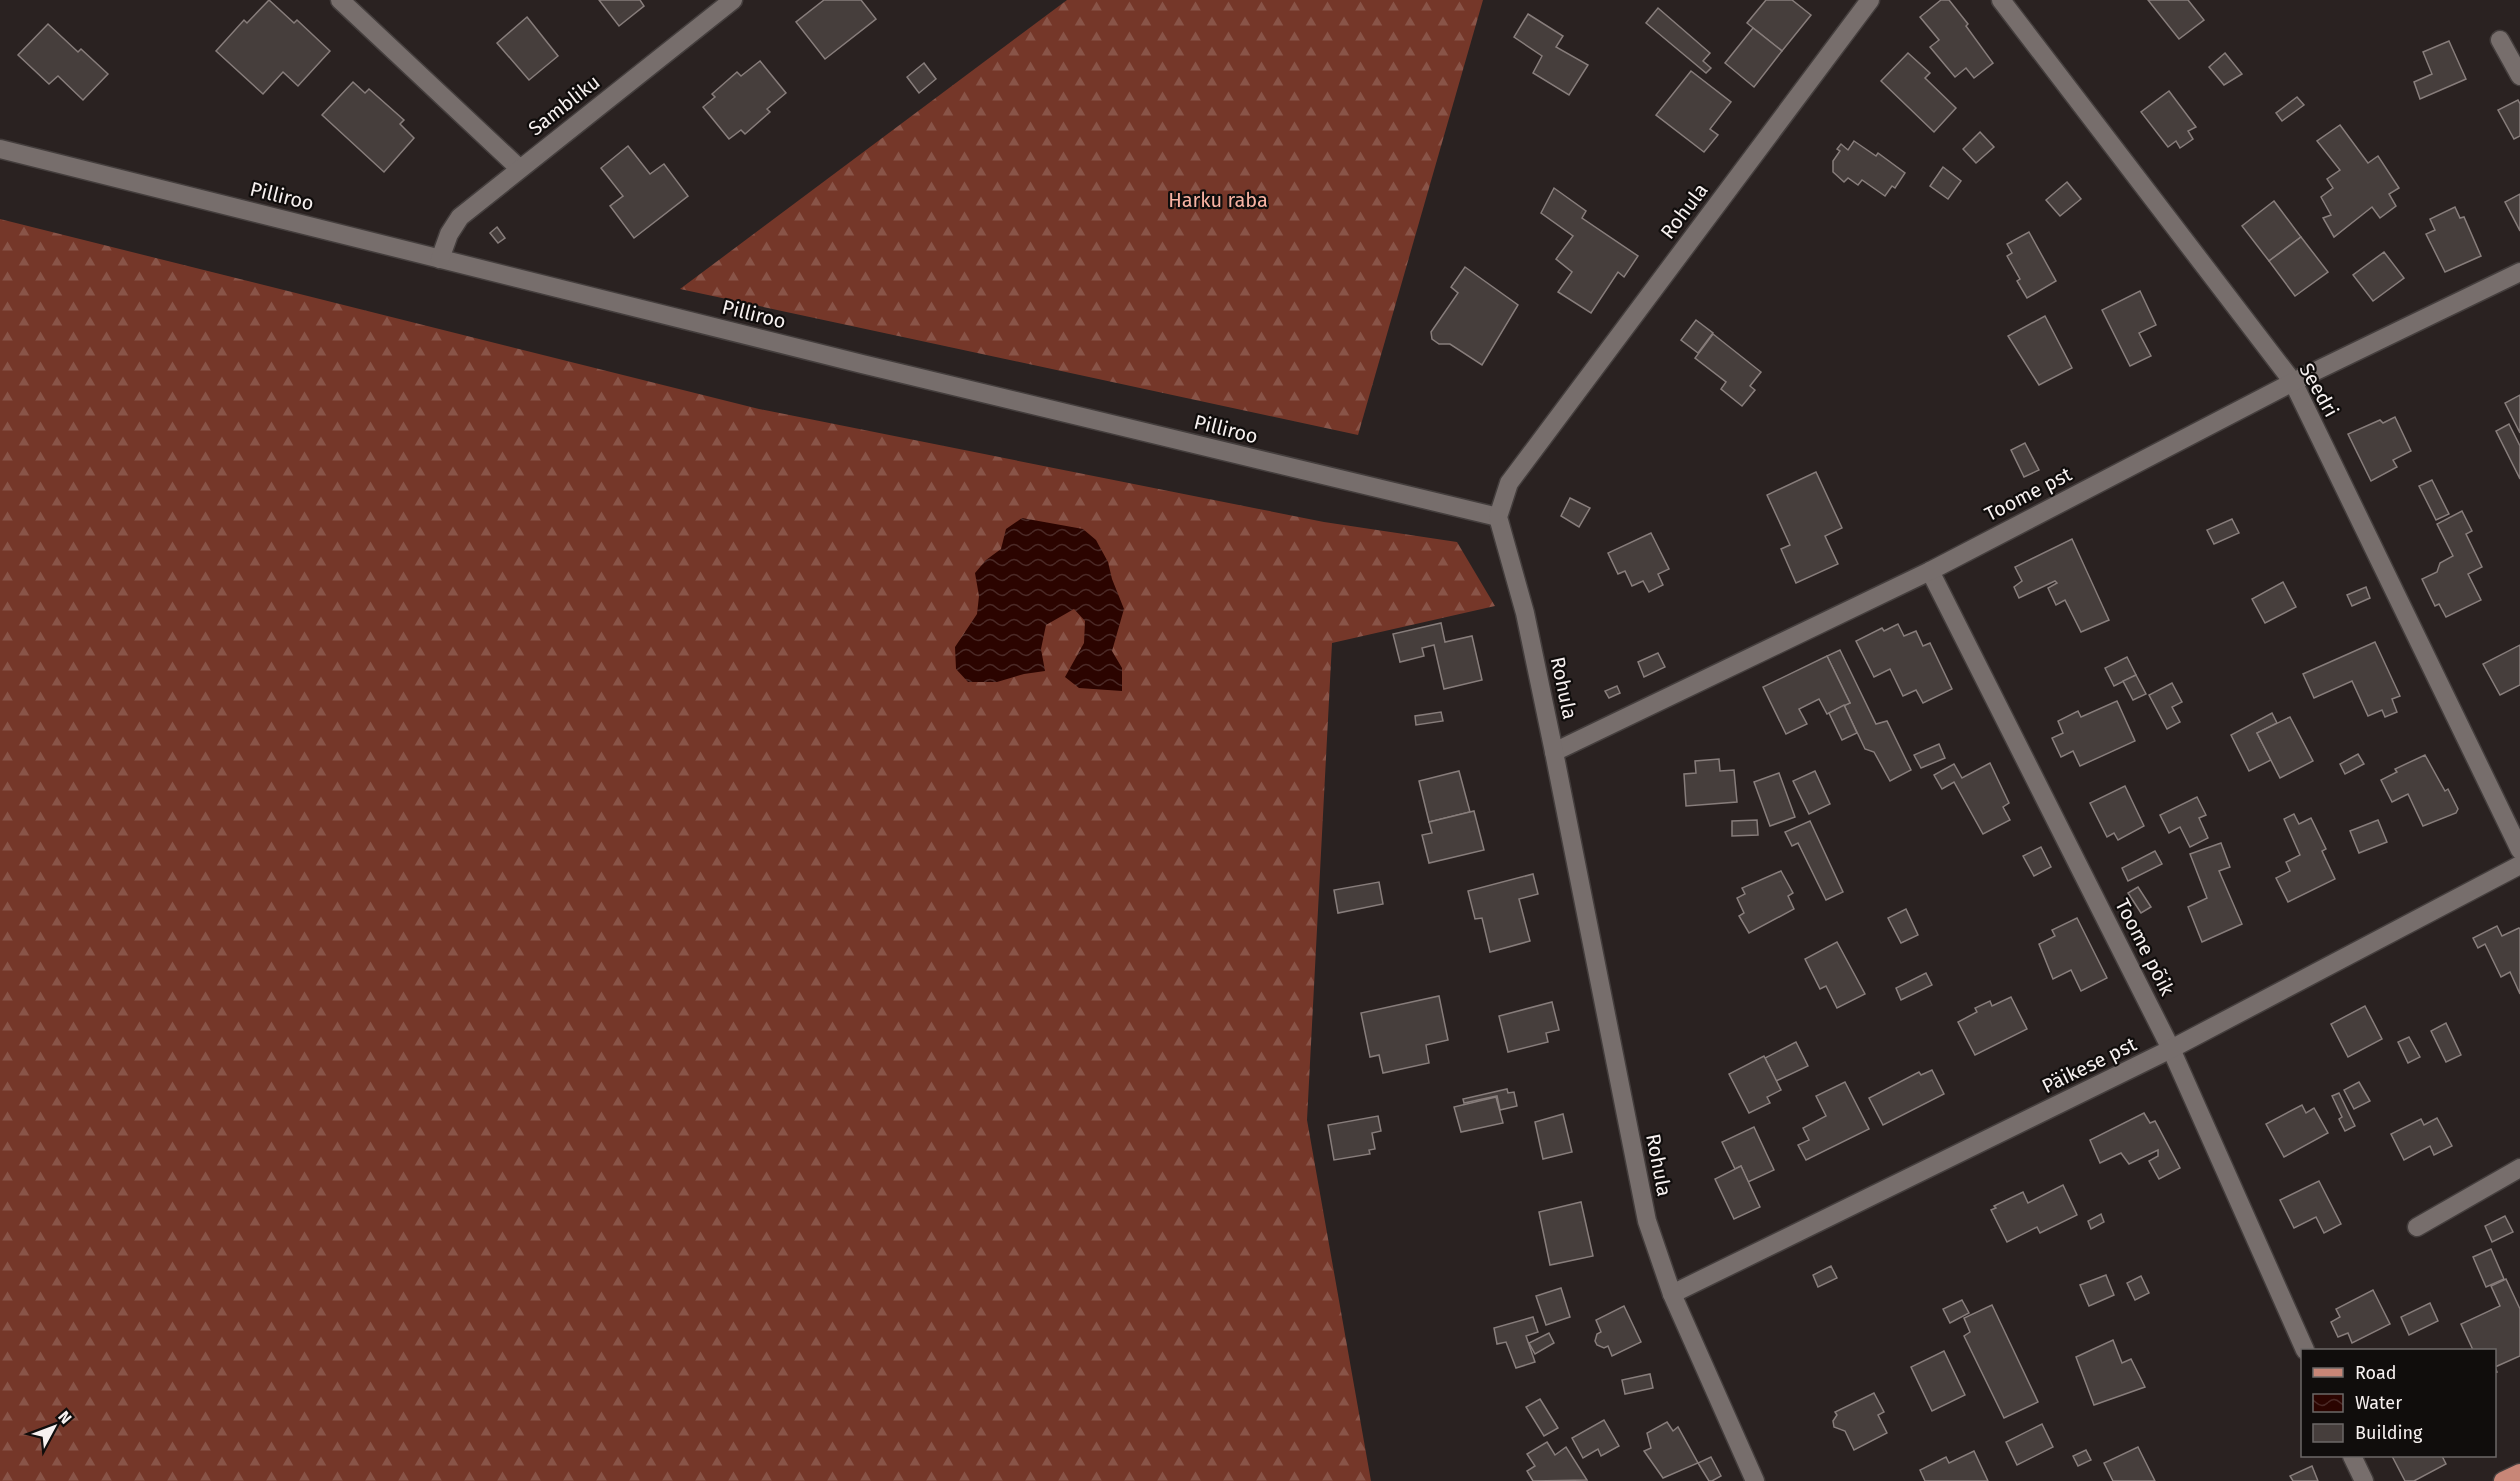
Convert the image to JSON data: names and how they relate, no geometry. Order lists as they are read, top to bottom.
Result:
{
  "streets": {
    "street": [
      "Sambliku",
      "Pilliroo",
      "Rohula",
      "Seedri",
      "Toome pst",
      "Toome põik",
      "Päikese pst"
    ]
  },
  "crossings": [
    ["Sambliku", "Pilliroo"],
    ["Pilliroo", "Rohula"],
    ["Rohula", "Toome pst"],
    ["Rohula", "Päikese pst"],
    ["Seedri", "Toome pst"],
    ["Toome pst", "Toome põik"],
    ["Toome põik", "Päikese pst"]
  ],
  "parks": ["Harku raba"],
  "legend": ["Road", "Water", "Building"],
  "north": "top right"
}
